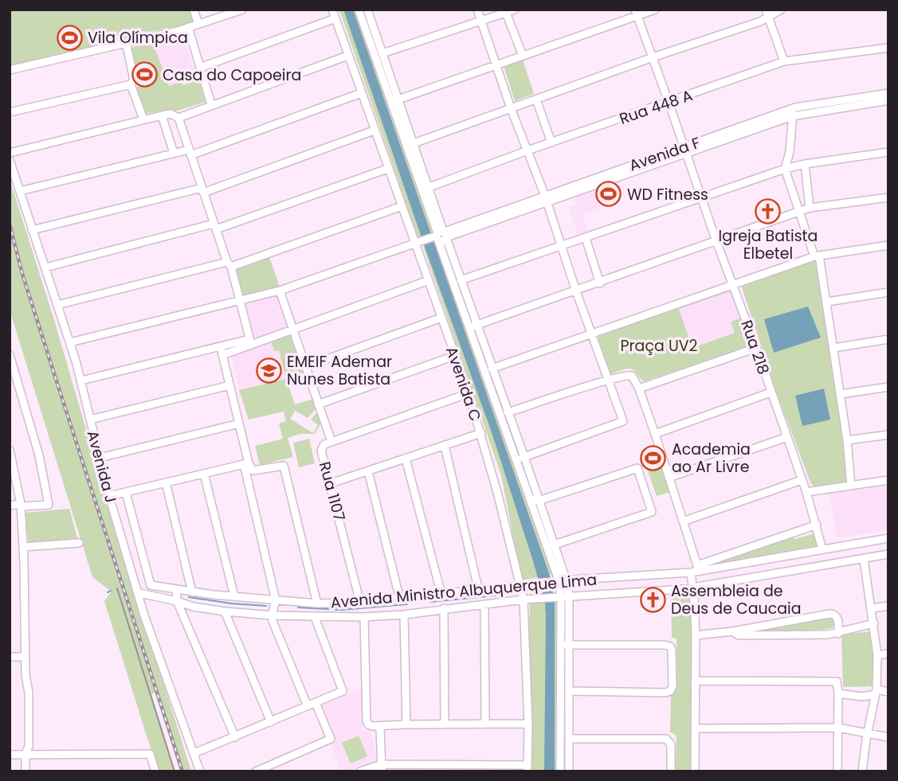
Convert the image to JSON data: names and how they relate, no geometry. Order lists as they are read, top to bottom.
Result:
{
  "streets": {
    "street": [
      "Rua 448 A",
      "Avenida F",
      "Rua 218",
      "Avenida C",
      "Avenida J",
      "Rua 1107",
      "Avenida Ministro Albuquerque Lima"
    ]
  },
  "crossings": [
    ["Rua 448 A", "Rua 218"],
    ["Rua 448 A", "Avenida C"],
    ["Avenida F", "Rua 218"],
    ["Avenida F", "Avenida C"],
    ["Avenida F", "Avenida J"],
    ["Avenida F", "Rua 1107"],
    ["Rua 218", "Avenida Ministro Albuquerque Lima"],
    ["Avenida C", "Avenida Ministro Albuquerque Lima"],
    ["Avenida J", "Avenida Ministro Albuquerque Lima"],
    ["Rua 1107", "Avenida Ministro Albuquerque Lima"]
  ],
  "parks": ["Praça UV2"],
  "places": {
    "sports": [
      "Vila Olímpica",
      "Casa do Capoeira",
      "WD Fitness",
      "Academia ao Ar Livre"
    ],
    "church": ["Igreja Batista Elbetel", "Assembleia de Deus de Caucaia"],
    "school or university": ["EMEIF Ademar Nunes Batista"]
  }
}
